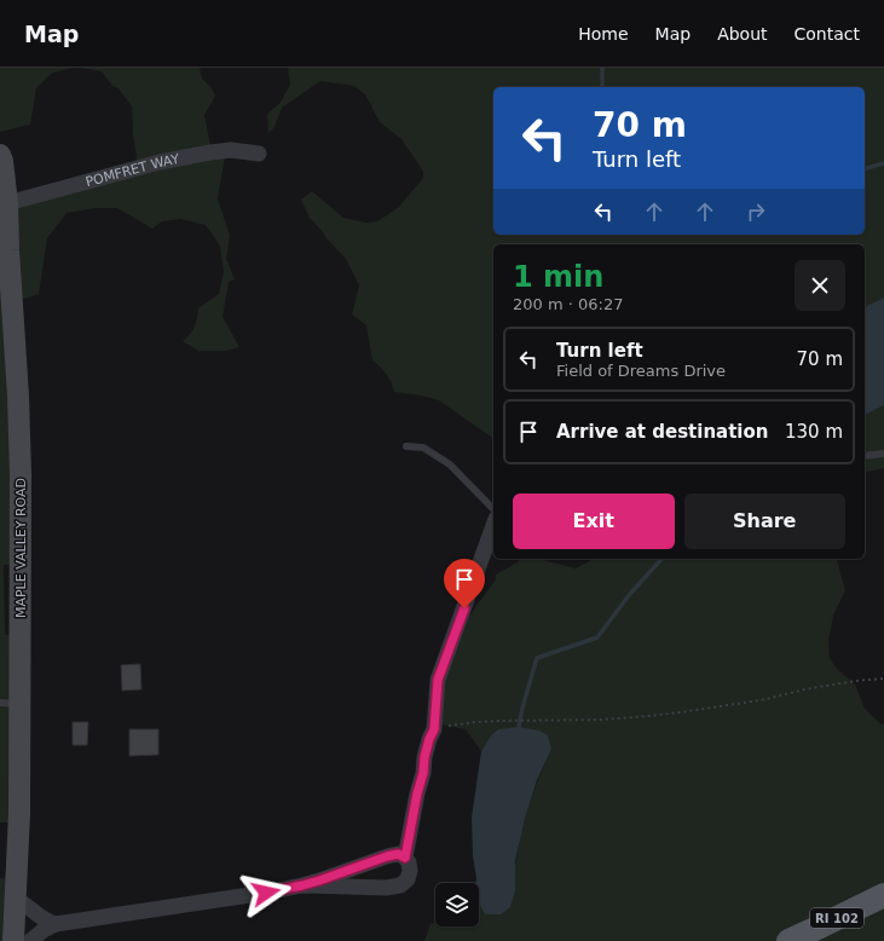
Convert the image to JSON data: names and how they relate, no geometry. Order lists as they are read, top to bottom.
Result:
{
  "streets": {
    "main road": ["RI 102"],
    "street": ["POMFRET WAY", "MAPLE VALLEY ROAD"]
  },
  "crossings": [
    ["POMFRET WAY", "MAPLE VALLEY ROAD"]
  ],
  "page": {
    "header": "Map",
    "nav": [
      "Home",
      "Map",
      "About",
      "Contact"
    ],
    "turn": ["70 m", "Turn left"],
    "heading": ["1 min", "200 m · 06:27"],
    "list": [
      {
        "name": "Turn left",
        "note": "Field of Dreams Drive",
        "value": "70 m"
      },
      {
        "name": "Arrive at destination",
        "value": "130 m"
      }
    ],
    "buttons": ["Exit", "Share"]
  }
}
